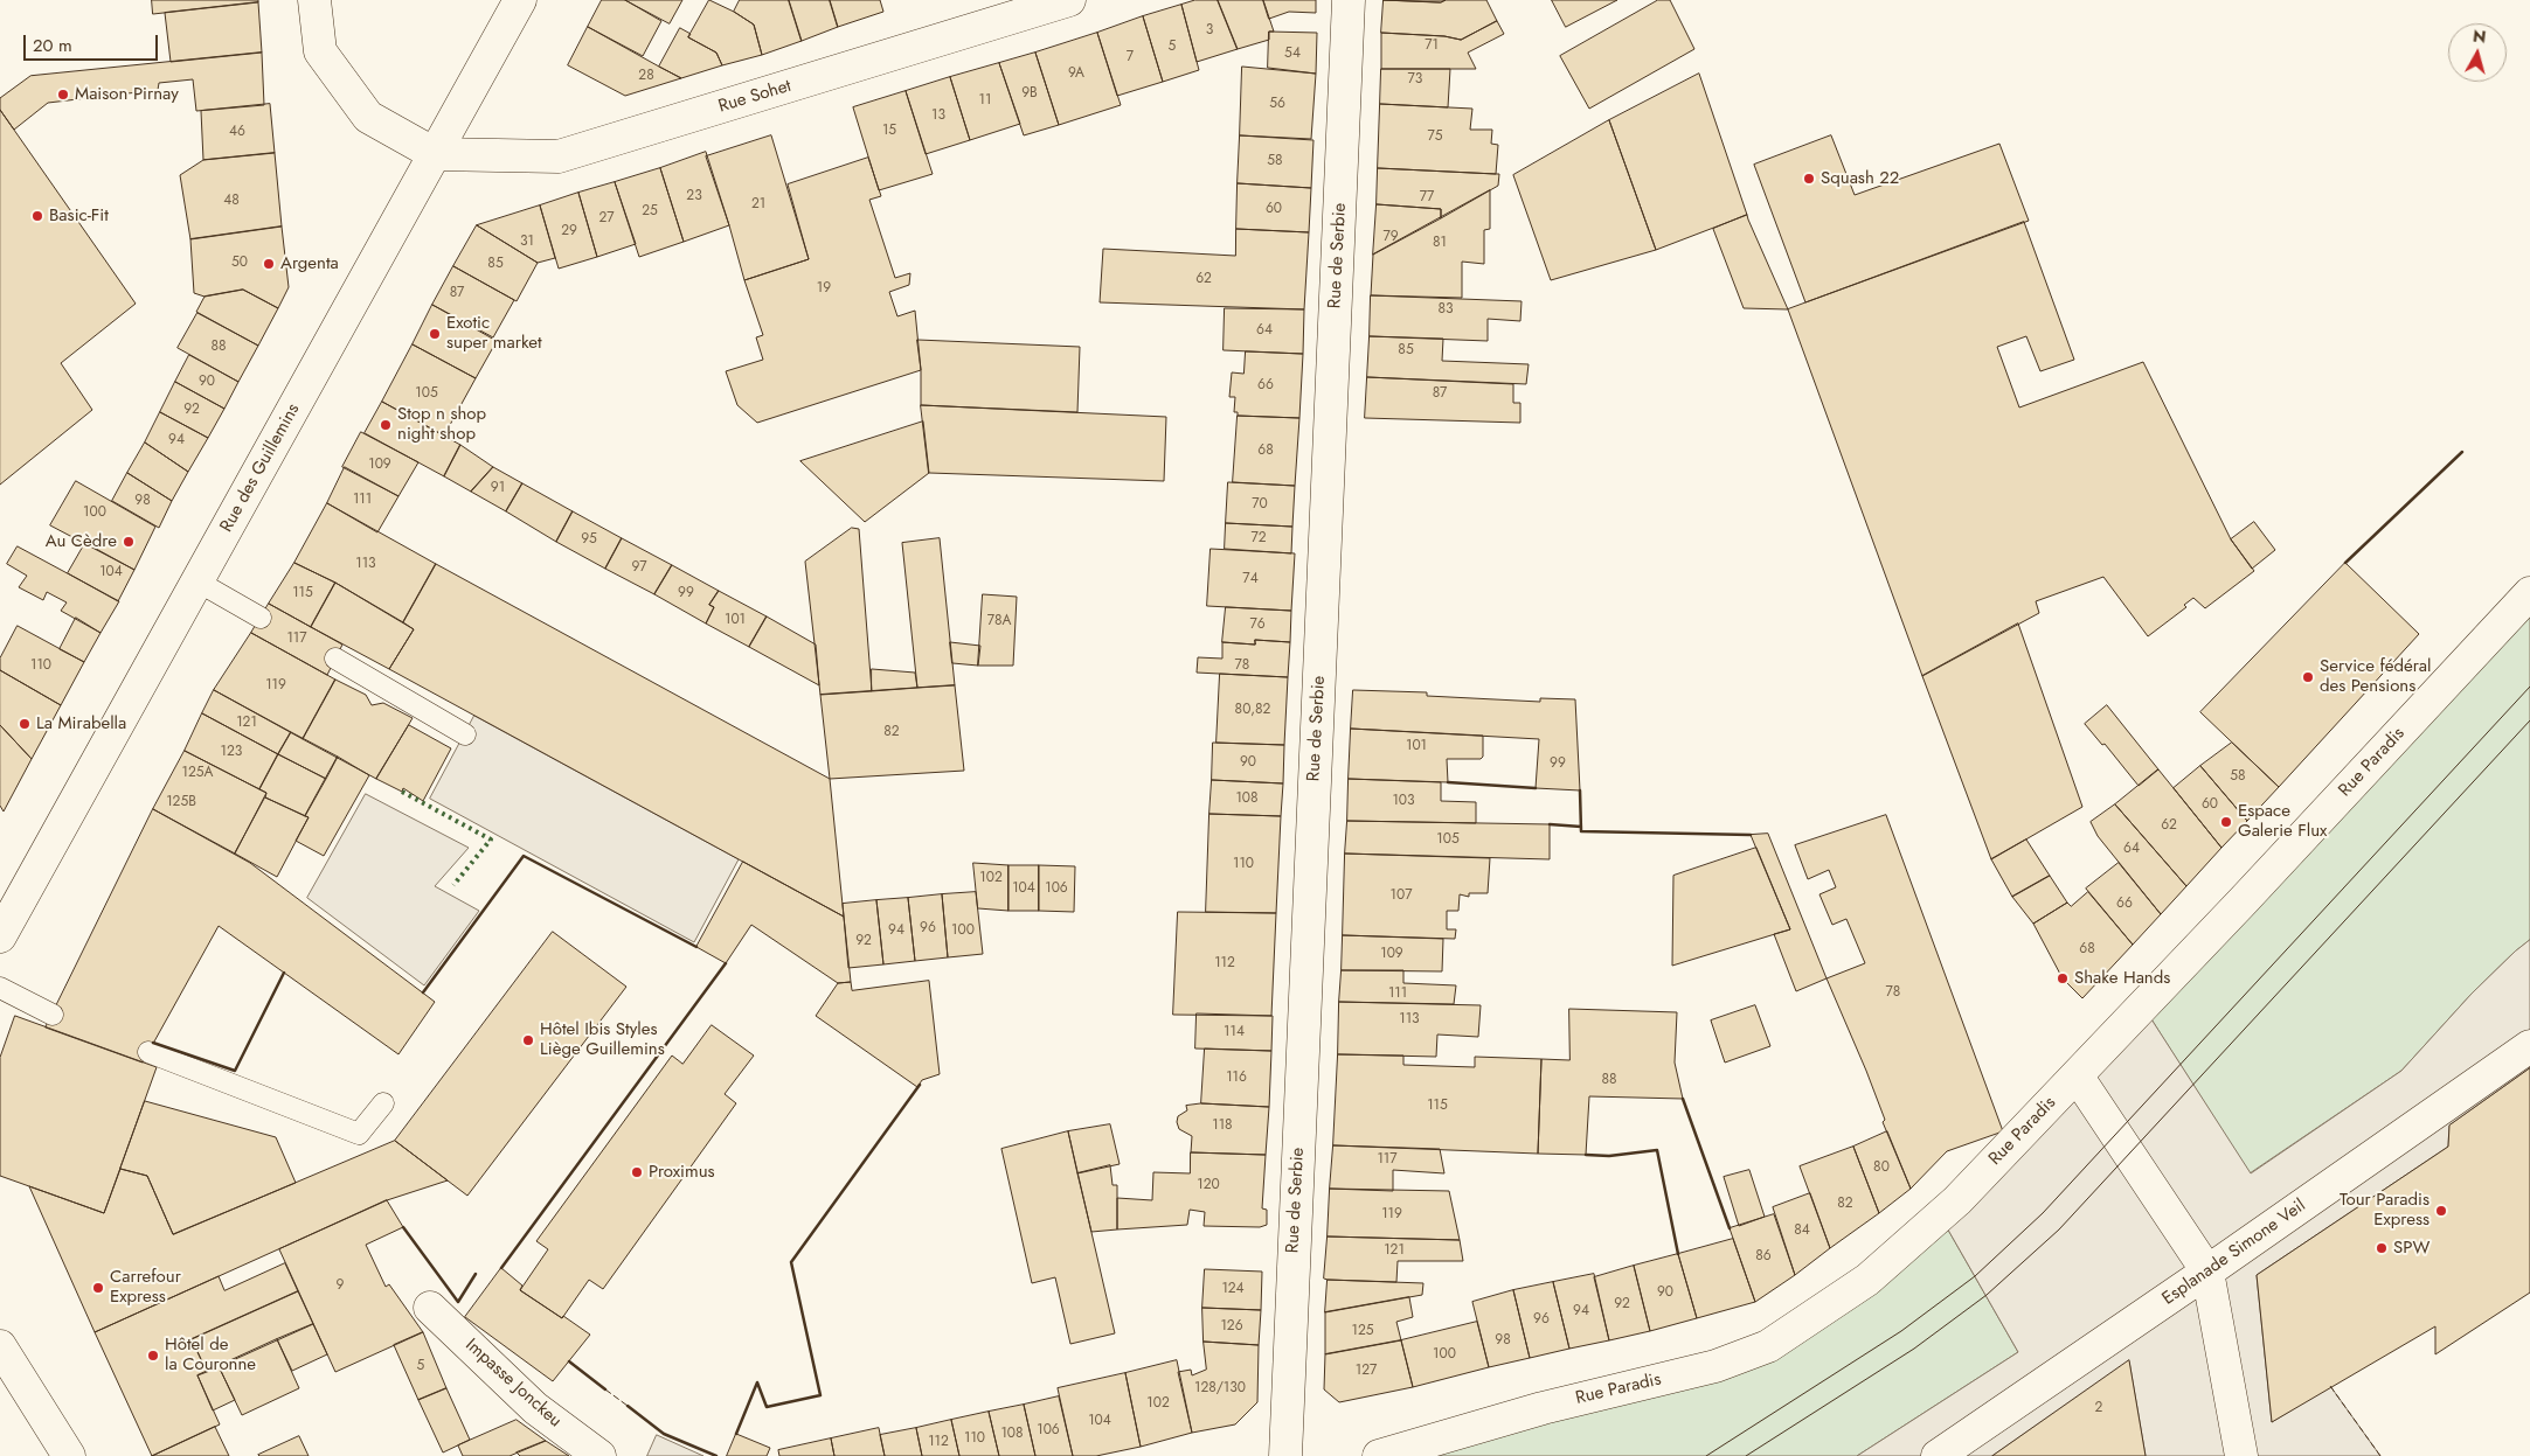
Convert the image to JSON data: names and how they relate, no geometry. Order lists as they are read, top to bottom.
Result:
{
  "streets": {
    "street": [
      "Rue Sohet",
      "Rue de Serbie",
      "Rue des Guillemins",
      "Rue Paradis",
      "Esplanade Simone Veil",
      "Impasse Jonckeu"
    ]
  },
  "crossings": [
    ["Rue Sohet", "Rue des Guillemins"]
  ],
  "places": [
    "Maison Pirnay",
    "Squash 22",
    "Basic-Fit",
    "Argenta",
    "Exotic super market",
    "Stop n shop night shop",
    "Au Cèdre",
    "Service fédéral des Pensions",
    "La Mirabella",
    "Espace Galerie Flux",
    "Shake Hands",
    "Hôtel Ibis Styles Liège Guillemins",
    "Proximus",
    "Tour Paradis Express",
    "SPW",
    "Carrefour Express",
    "Hôtel de la Couronne"
  ],
  "house_numbers": [
    "3",
    "71",
    "5",
    "54",
    "7",
    "9A",
    "28",
    "73",
    "9B",
    "11",
    "56",
    "13",
    "15",
    "46",
    "75",
    "58",
    "23",
    "77",
    "48",
    "21",
    "60",
    "25",
    "27",
    "29",
    "79",
    "31",
    "81",
    "50",
    "85",
    "62",
    "19",
    "87",
    "83",
    "64",
    "88",
    "85",
    "90",
    "66",
    "105",
    "87",
    "92",
    "94",
    "68",
    "109",
    "91",
    "111",
    "98",
    "70",
    "100",
    "72",
    "95",
    "113",
    "97",
    "104",
    "74",
    "115",
    "99",
    "101",
    "78A",
    "76",
    "117",
    "110",
    "78",
    "119",
    "80,82",
    "121",
    "82",
    "101",
    "123",
    "90",
    "99",
    "125A",
    "58",
    "108",
    "103",
    "125B",
    "60",
    "62",
    "105",
    "64",
    "110",
    "102",
    "104",
    "106",
    "107",
    "66",
    "96",
    "94",
    "100",
    "92",
    "68",
    "109",
    "112",
    "78",
    "111",
    "113",
    "114",
    "116",
    "88",
    "115",
    "118",
    "117",
    "80",
    "120",
    "82",
    "119",
    "84",
    "121",
    "86",
    "9",
    "124",
    "90",
    "92",
    "94",
    "96",
    "126",
    "125",
    "98",
    "100",
    "5",
    "127",
    "128/130",
    "102",
    "2",
    "104",
    "106",
    "108",
    "110",
    "112"
  ],
  "scale_bar": "20 m",
  "north": "top"
}
